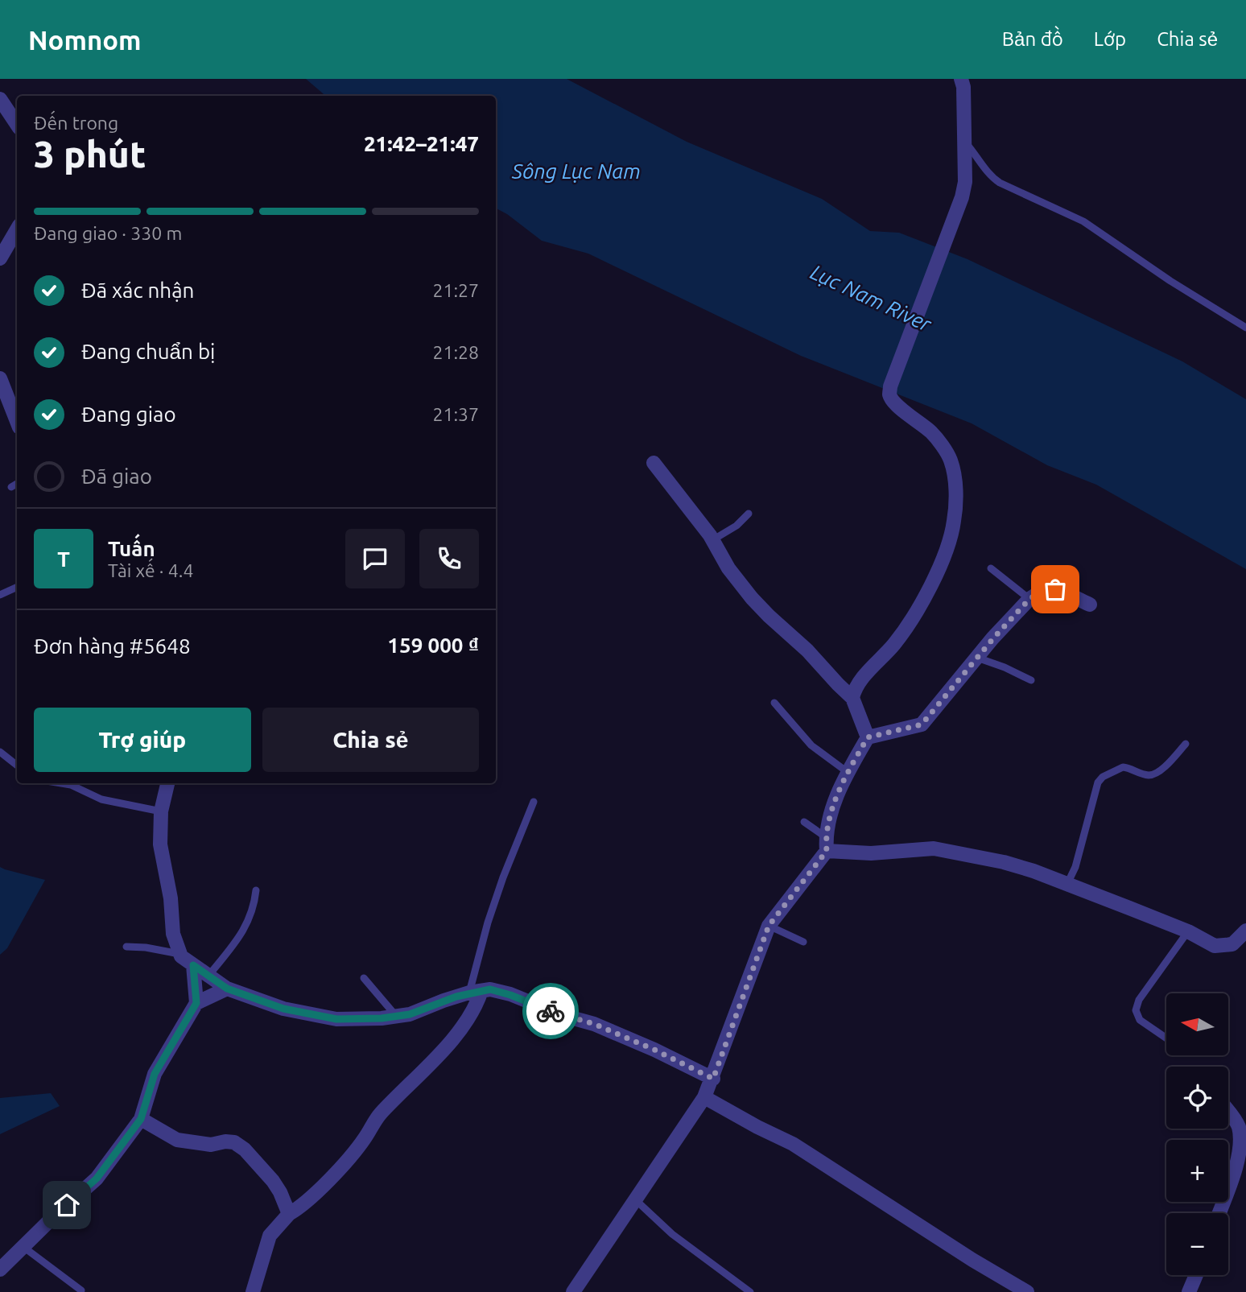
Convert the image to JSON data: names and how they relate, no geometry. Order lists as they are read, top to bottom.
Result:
{
  "water": ["Sông Lục Nam", "Lục Nam River"],
  "north": "left",
  "page": {
    "header": "Nomnom",
    "nav": ["Bản đồ", "Lớp", "Chia sẻ"],
    "heading": ["3 phút", "Đến trong", "21:42–21:47"],
    "panel": [
      "Tuấn",
      "Tài xế · 4.4",
      "Đơn hàng #5648",
      "159 000 ₫"
    ],
    "bar": "Đang giao · 330 m",
    "list": [
      ["Đã xác nhận", "21:27"],
      ["Đang chuẩn bị", "21:28"],
      ["Đang giao", "21:37"],
      "Đã giao"
    ],
    "round": "T",
    "buttons": ["Trợ giúp", "Chia sẻ"],
    "map_buttons": ["+", "−"]
  }
}
